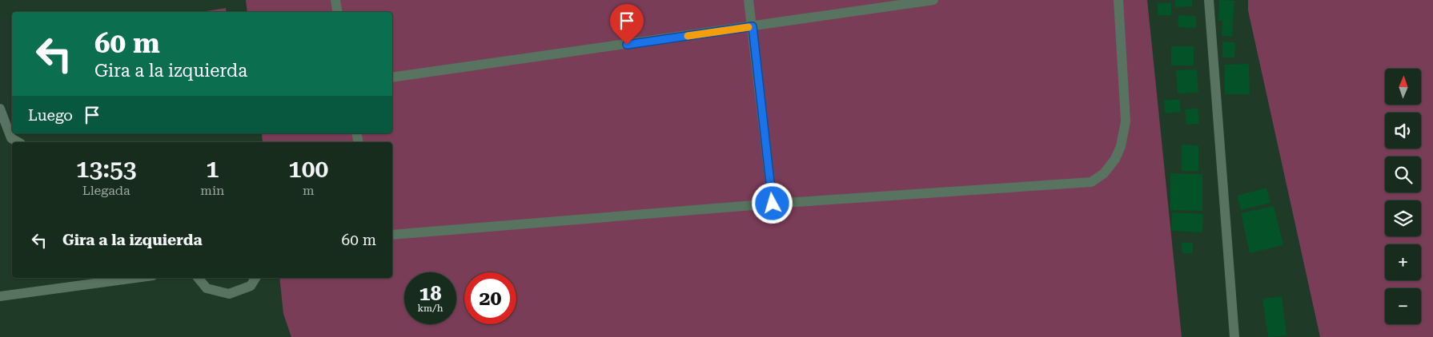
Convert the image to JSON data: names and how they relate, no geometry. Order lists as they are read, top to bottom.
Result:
{
  "north": "top",
  "page": {
    "turn": ["60 m", "Gira a la izquierda"],
    "map_buttons": ["+", "−"],
    "then": "Luego",
    "eta": [
      "13:53",
      "Llegada",
      "1",
      "min",
      "100",
      "m"
    ],
    "list": [
      {
        "name": "Gira a la izquierda",
        "value": "60 m"
      }
    ],
    "speed": "18 km/h",
    "limit": "20"
  }
}
